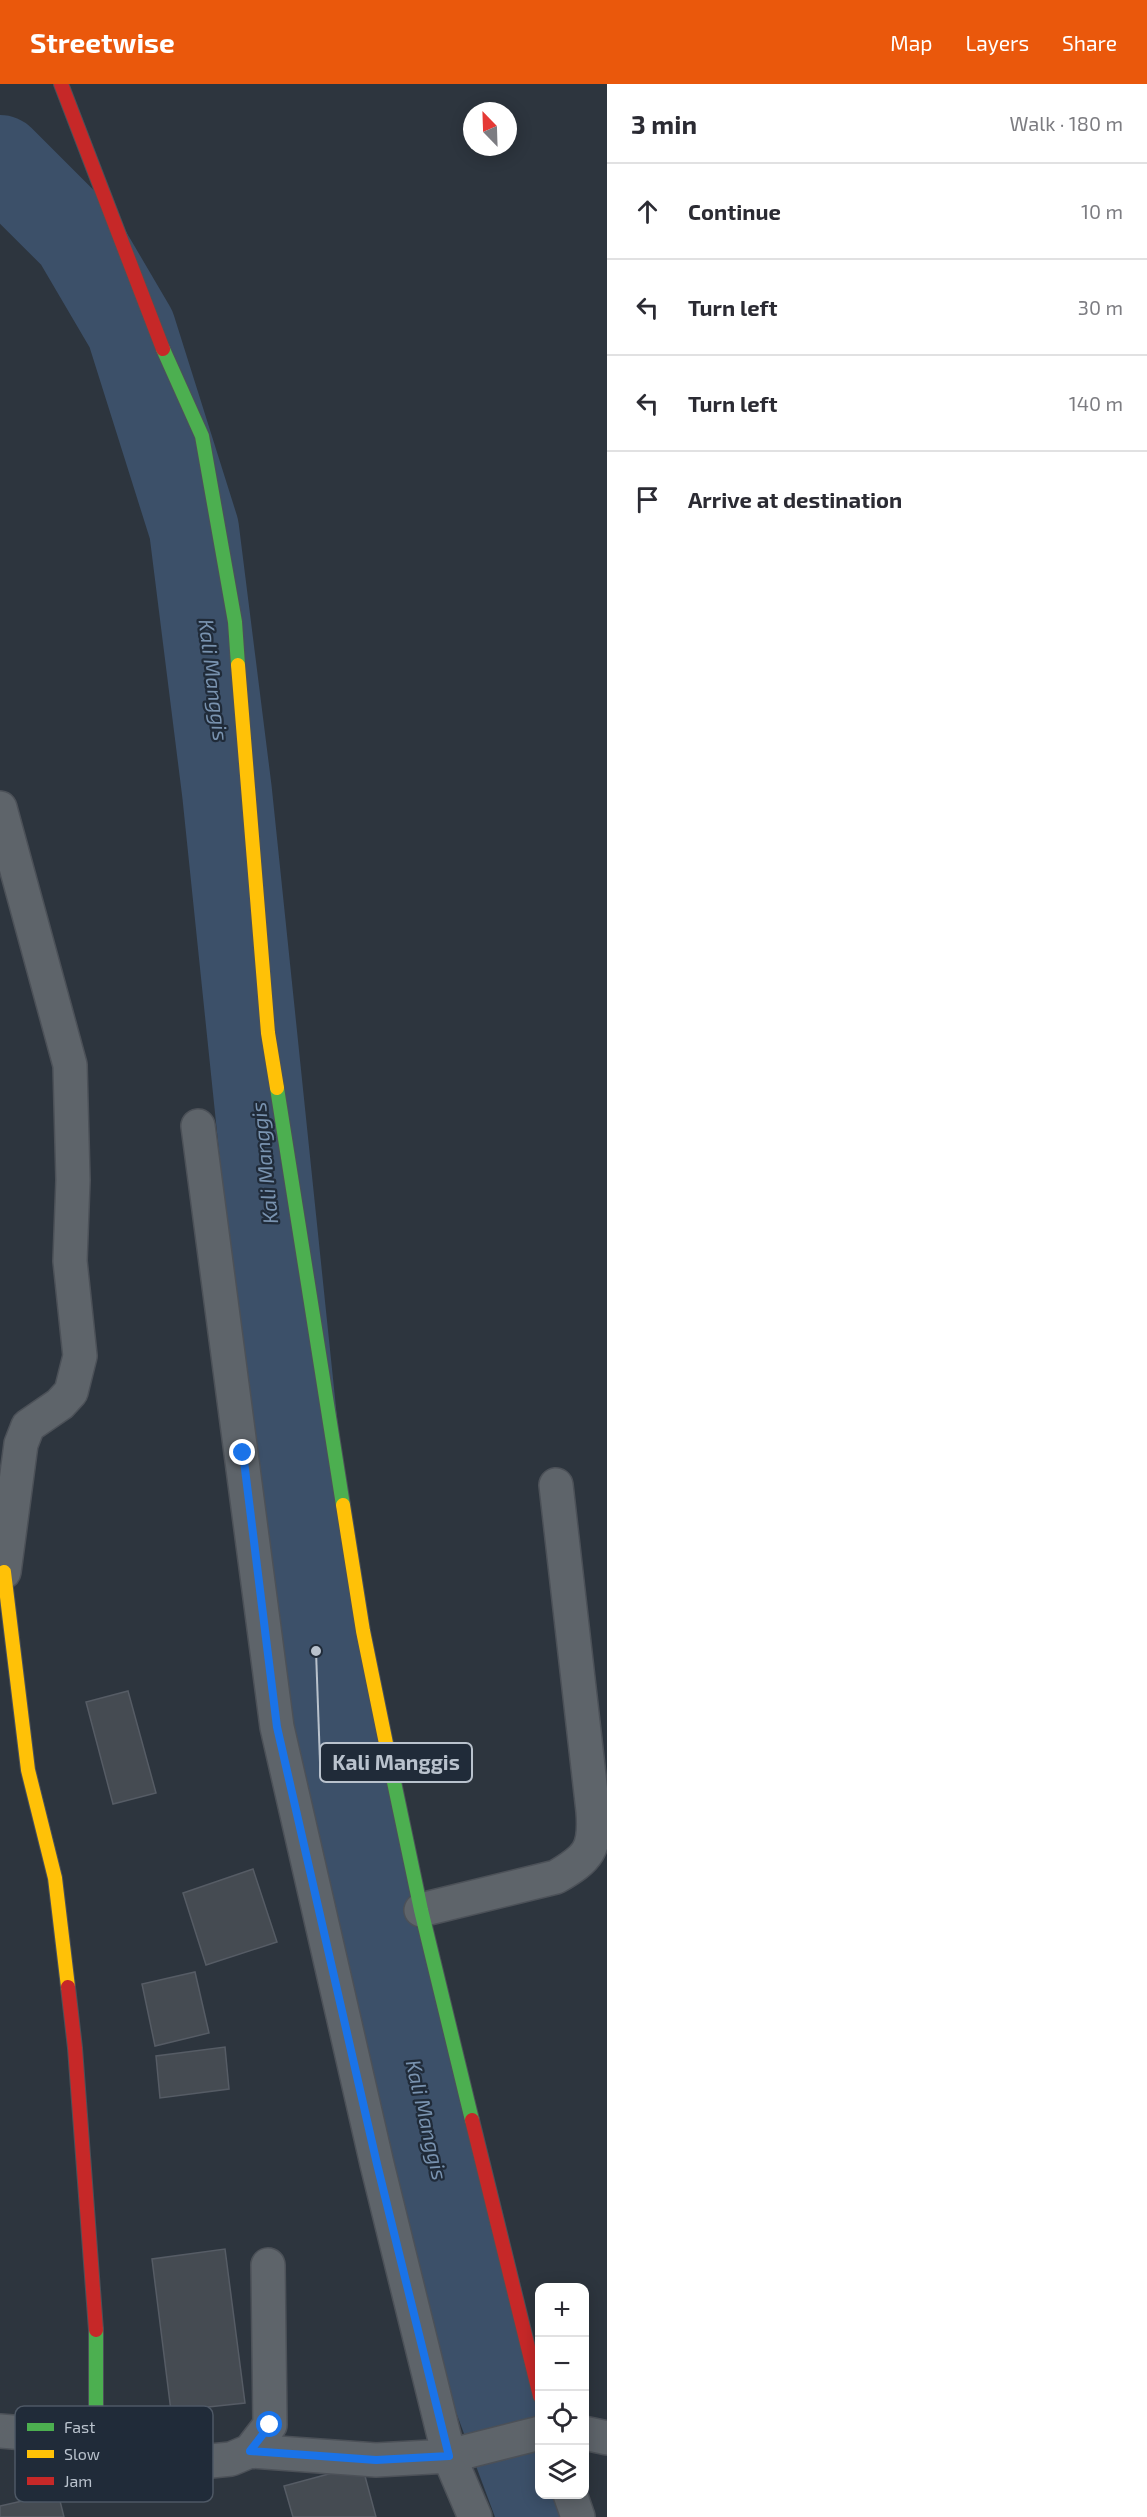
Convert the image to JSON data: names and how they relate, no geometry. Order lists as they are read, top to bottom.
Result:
{
  "water": ["Kali Manggis"],
  "places": ["Kali Manggis"],
  "legend": ["Fast", "Slow", "Jam"],
  "north": "top left",
  "page": {
    "header": "Streetwise",
    "nav": ["Map", "Layers", "Share"],
    "heading": ["3 min", "Walk · 180 m"],
    "list": [
      ["Continue", "10 m"],
      ["Turn left", "30 m"],
      ["Turn left", "140 m"],
      "Arrive at destination"
    ],
    "map_buttons": ["+", "−"]
  }
}
